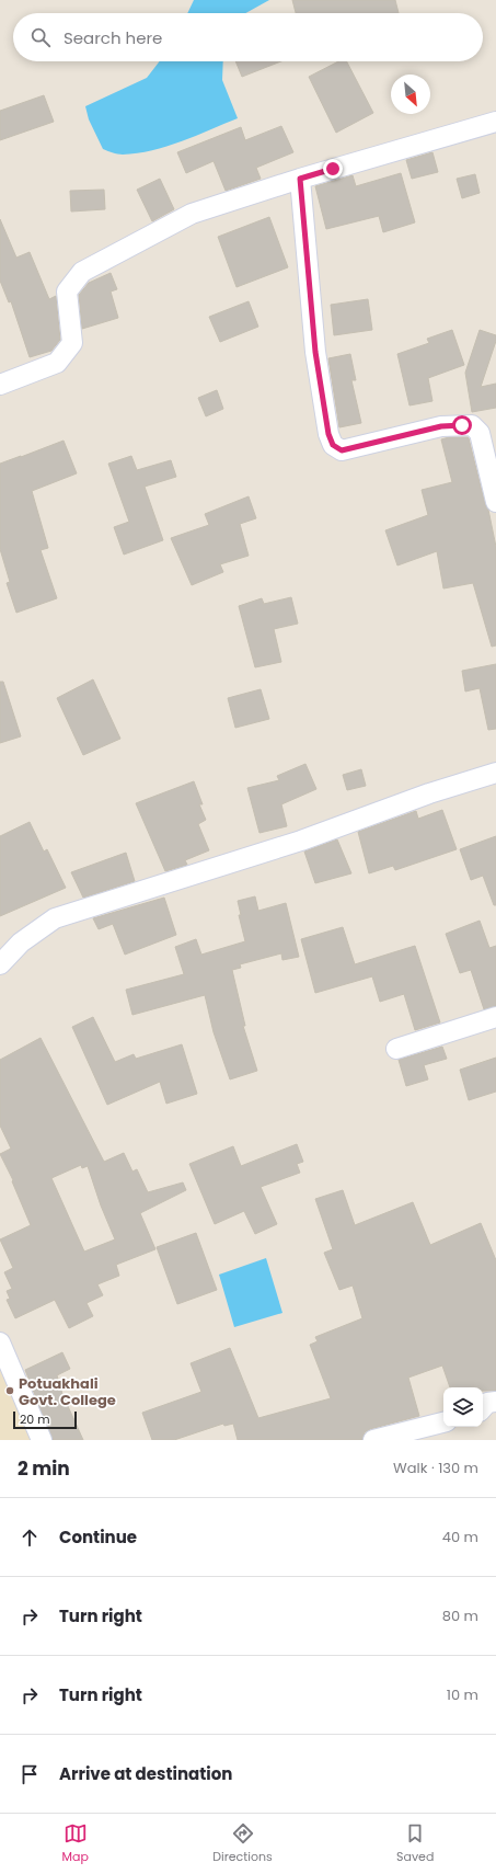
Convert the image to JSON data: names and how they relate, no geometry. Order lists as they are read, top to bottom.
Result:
{
  "places": ["Potuakhali Govt. College"],
  "scale_bar": "20 m",
  "north": "bottom right",
  "page": {
    "search": "Search here",
    "scale": "20 m",
    "heading": ["2 min", "Walk · 130 m"],
    "list": [
      ["Continue", "40 m"],
      ["Turn right", "80 m"],
      ["Turn right", "10 m"],
      "Arrive at destination"
    ],
    "nav": ["Map", "Directions", "Saved"]
  }
}
